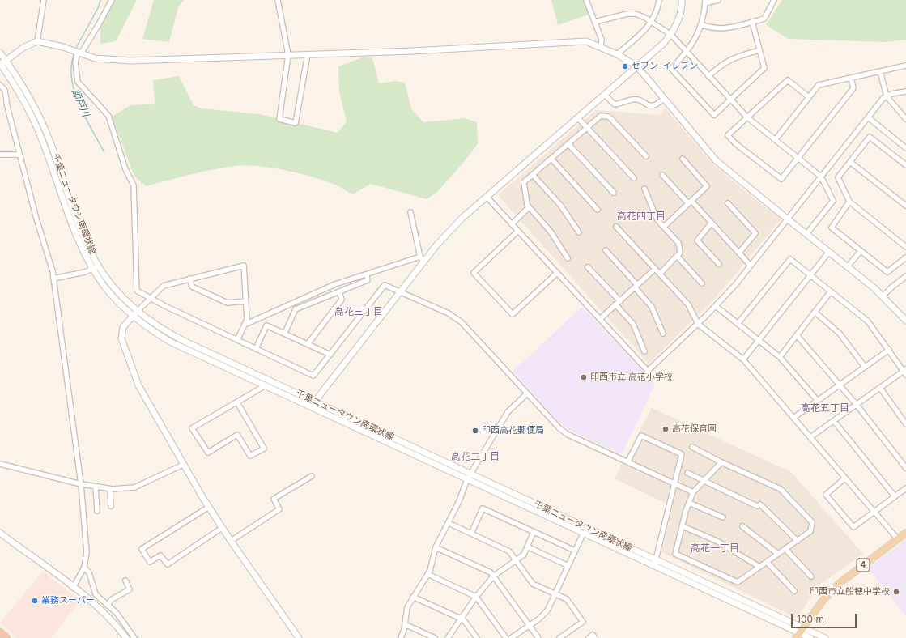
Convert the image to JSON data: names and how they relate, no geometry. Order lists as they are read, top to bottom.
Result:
{
  "streets": {
    "main road": ["4"],
    "street": ["千葉ニュータウン南環状線"]
  },
  "crossings": [
    ["千葉ニュータウン南環状線", "4"]
  ],
  "districts": [
    "高花四丁目",
    "高花三丁目",
    "高花五丁目",
    "高花二丁目",
    "高花一丁目"
  ],
  "water": ["師戸川"],
  "places": [
    "セブン-イレブン",
    "印西市立 高花小学校",
    "高花保育園",
    "印西高花郵便局",
    "印西市立船穂中学校",
    "業務スーパー"
  ],
  "scale_bar": "100 m"
}
